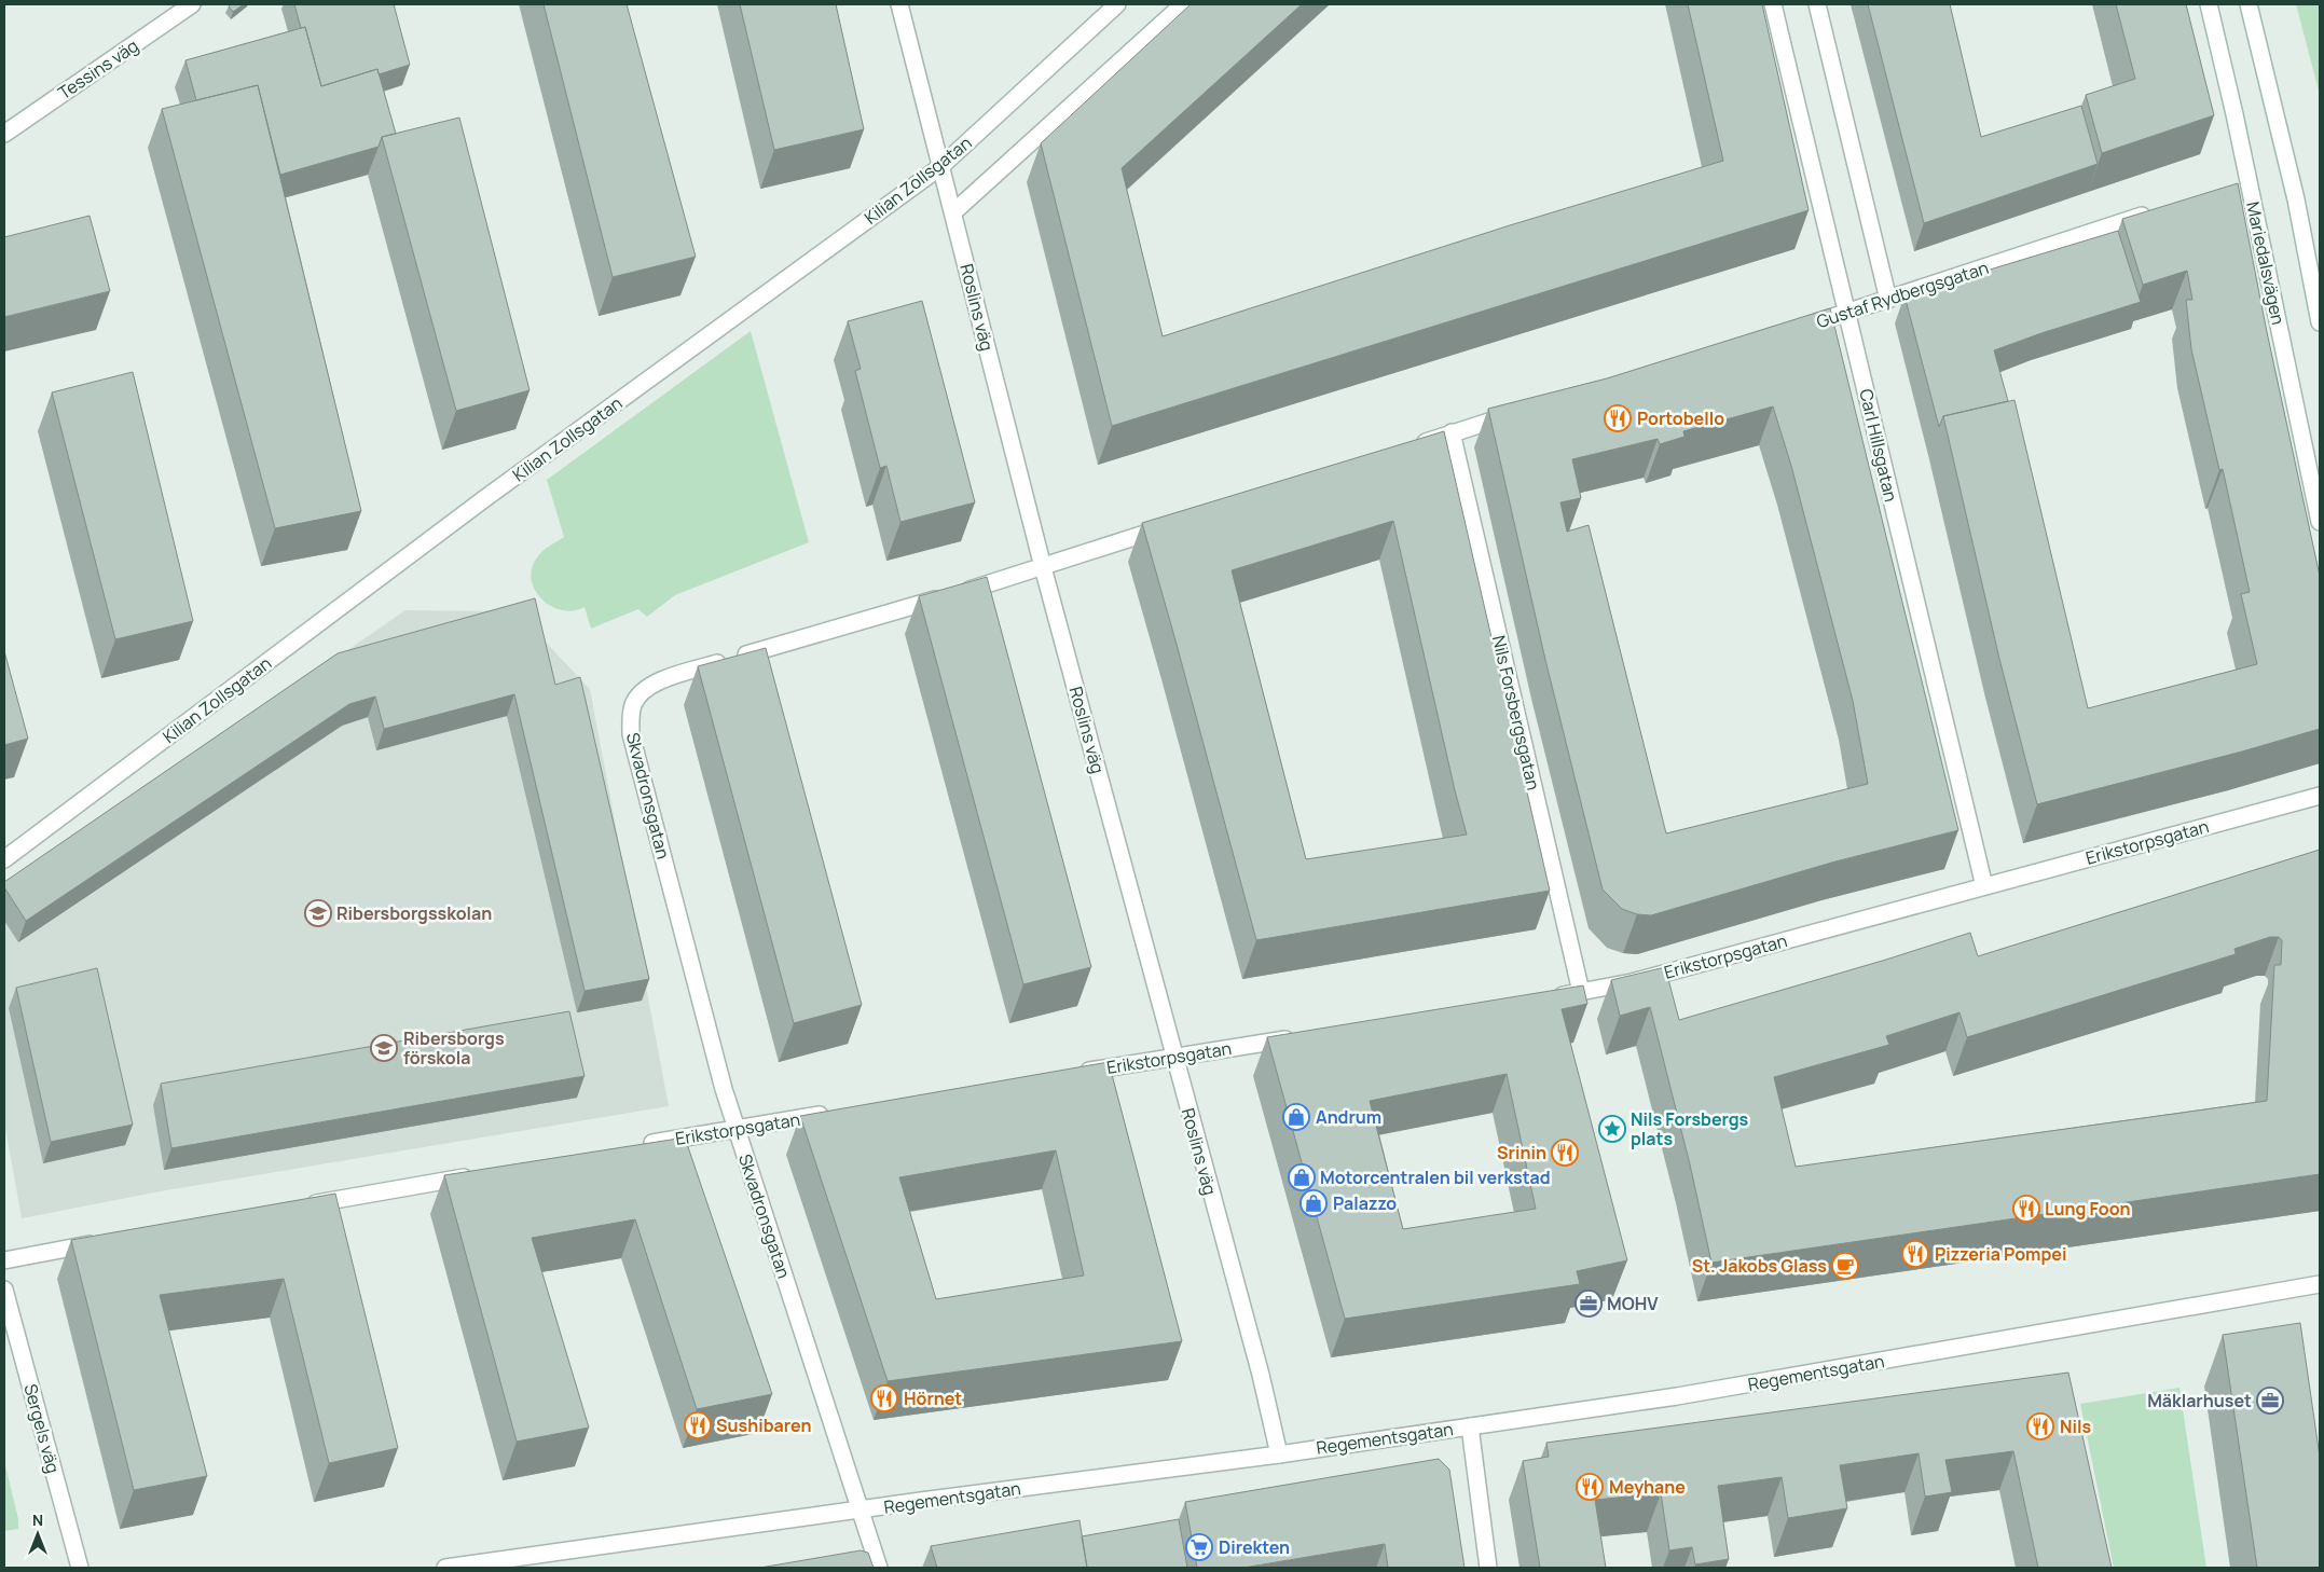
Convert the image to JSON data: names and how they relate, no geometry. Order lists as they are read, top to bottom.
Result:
{
  "streets": {
    "street": [
      "Tessins väg",
      "Kilian Zollsgatan",
      "Mariedalsvägen",
      "Gustaf Rydbergsgatan",
      "Roslins väg",
      "Carl Hillsgatan",
      "Nils Forsbergsgatan",
      "Skvadronsgatan",
      "Erikstorpsgatan",
      "Regementsgatan",
      "Sergels väg"
    ]
  },
  "crossings": [
    ["Kilian Zollsgatan", "Roslins väg"],
    ["Gustaf Rydbergsgatan", "Carl Hillsgatan"],
    ["Roslins väg", "Skvadronsgatan"],
    ["Roslins väg", "Erikstorpsgatan"],
    ["Roslins väg", "Regementsgatan"],
    ["Carl Hillsgatan", "Erikstorpsgatan"],
    ["Nils Forsbergsgatan", "Erikstorpsgatan"],
    ["Skvadronsgatan", "Erikstorpsgatan"],
    ["Skvadronsgatan", "Regementsgatan"]
  ],
  "places": {
    "restaurant": [
      "Portobello",
      "Srinin",
      "Lung Foon",
      "Pizzeria Pompei",
      "Hörnet",
      "Sushibaren",
      "Nils",
      "Meyhane"
    ],
    "school or university": ["Ribersborgsskolan", "Ribersborgs förskola"],
    "shop": ["Andrum", "Motorcentralen bil verkstad", "Palazzo"],
    "place": ["Nils Forsbergs plats"],
    "cafe": ["St. Jakobs Glass"],
    "office": ["MOHV", "Mäklarhuset"],
    "supermarket": ["Direkten"]
  },
  "north": "top"
}
